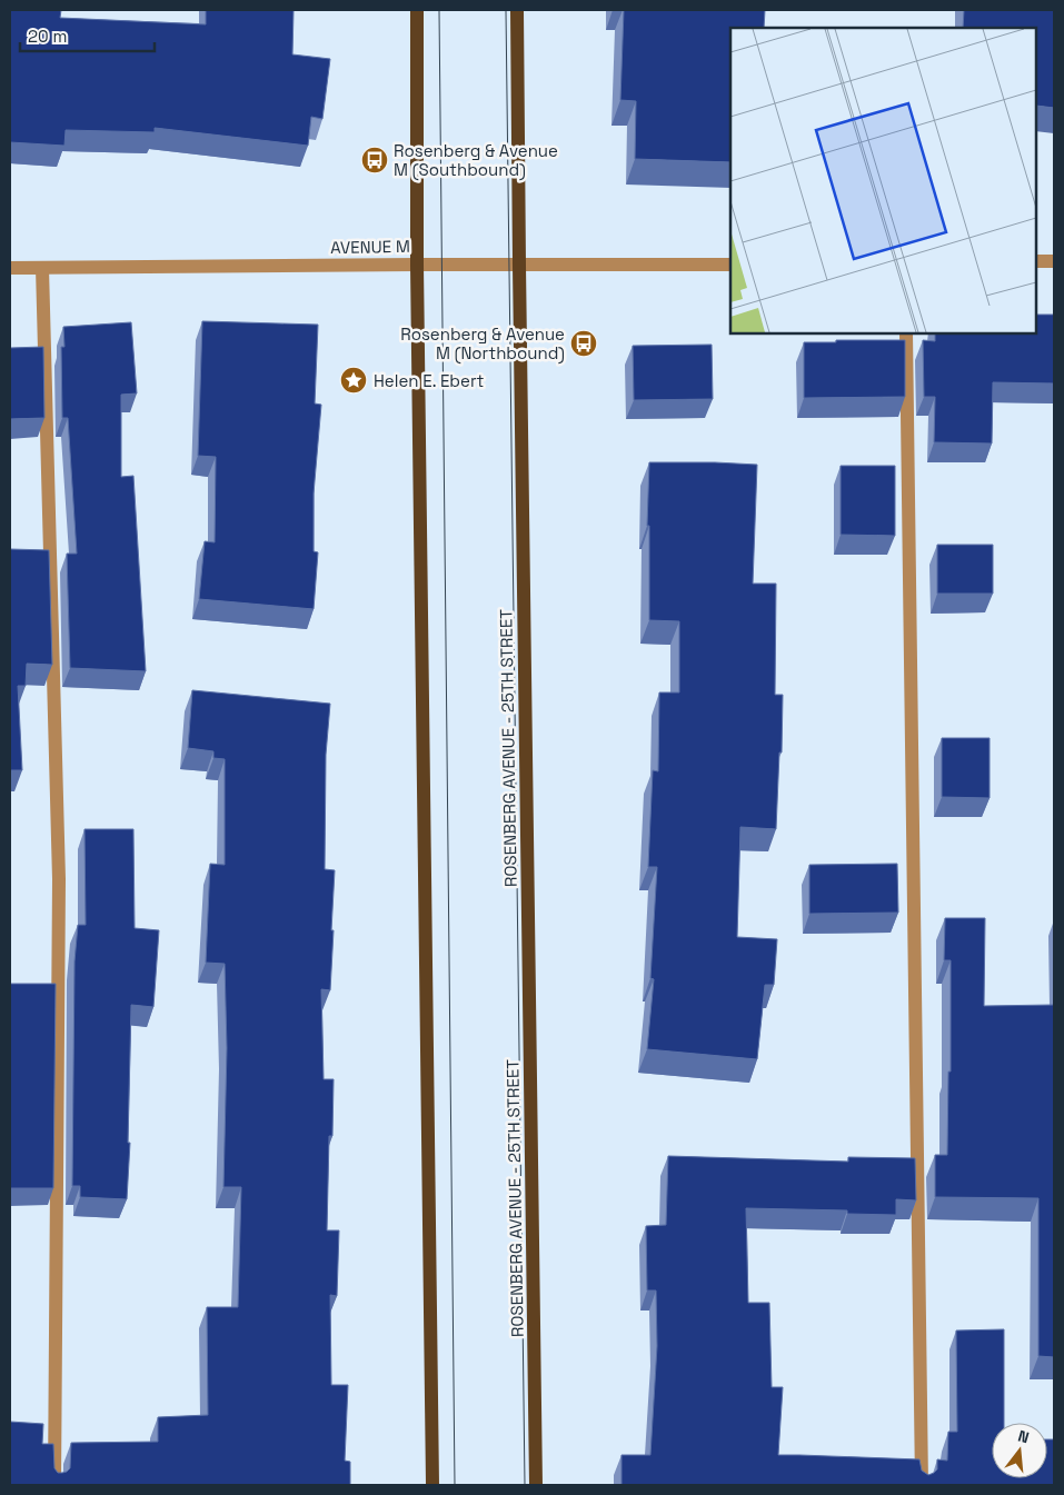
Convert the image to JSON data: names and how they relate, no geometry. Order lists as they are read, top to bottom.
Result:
{
  "streets": {
    "main road": ["ROSENBERG AVENUE - 25TH STREET"],
    "street": ["AVENUE M"]
  },
  "crossings": [
    ["AVENUE M", "ROSENBERG AVENUE - 25TH STREET"]
  ],
  "places": {
    "bus stop": ["Rosenberg & Avenue M (Southbound)", "Rosenberg & Avenue M (Northbound)"],
    "place": ["Helen E. Ebert"]
  },
  "scale_bar": "20 m",
  "north": "top"
}
